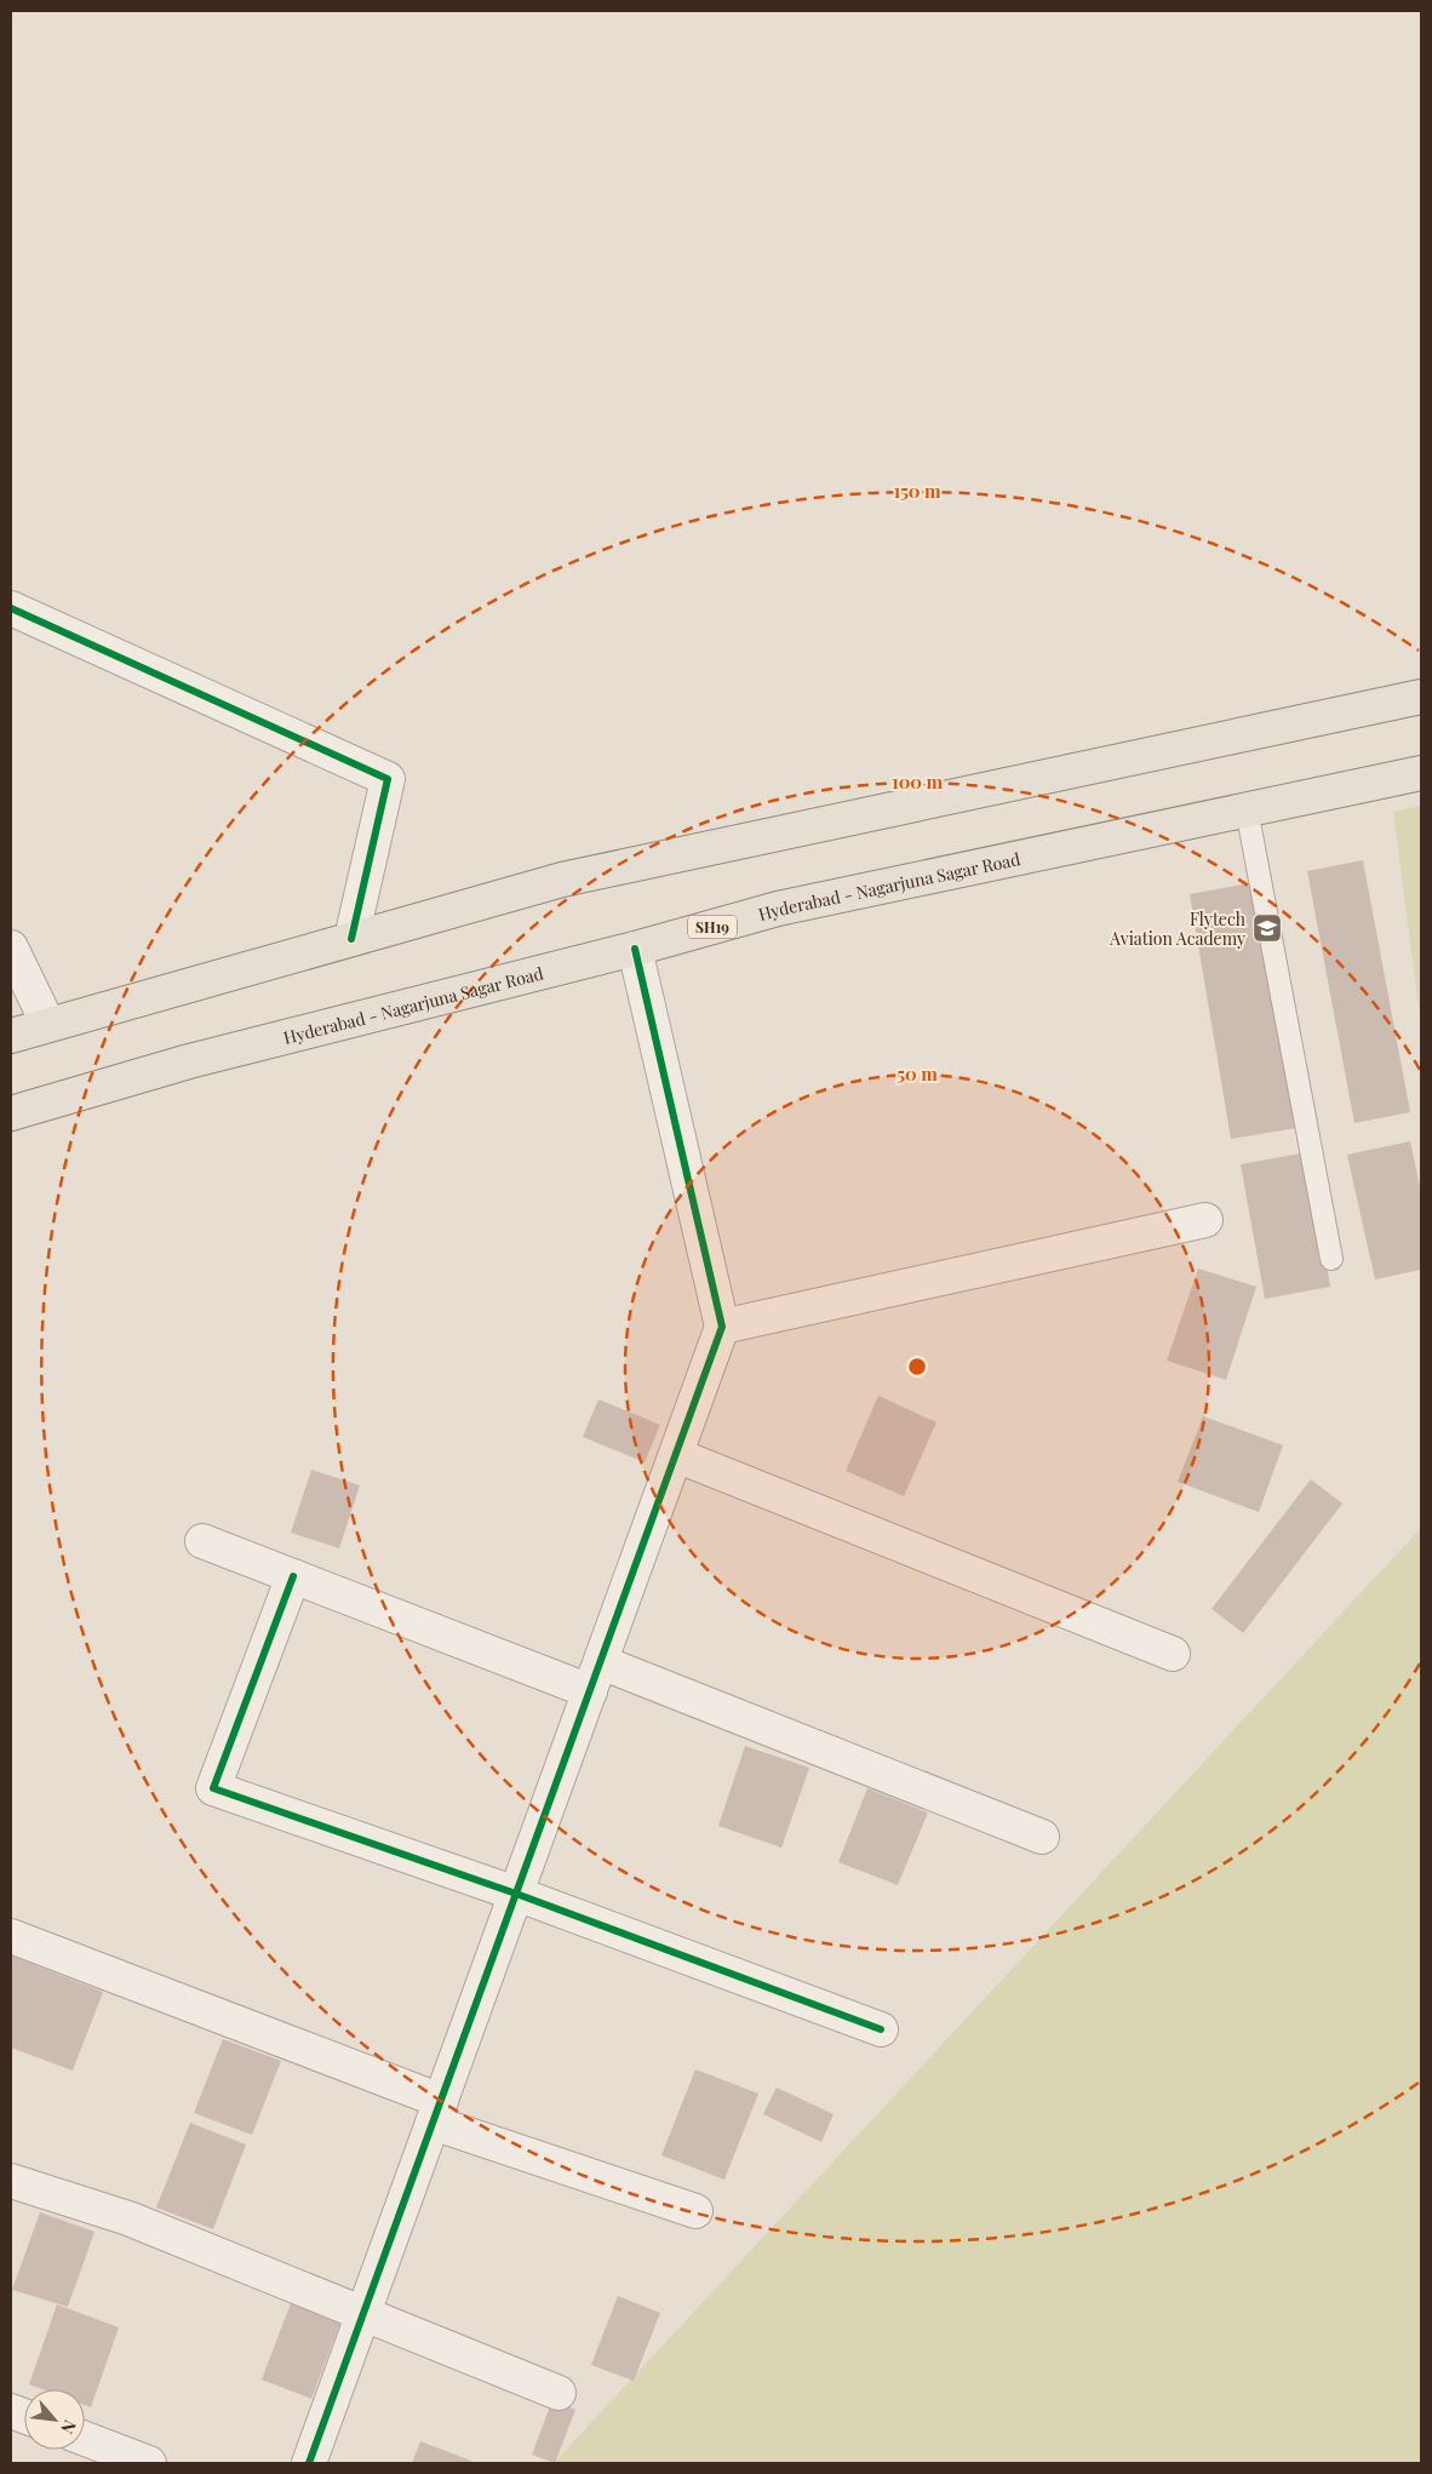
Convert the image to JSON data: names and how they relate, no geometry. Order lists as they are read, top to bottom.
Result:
{
  "streets": {
    "main road": ["Hyderabad - Nagarjuna Sagar Road", "SH19"]
  },
  "places": {
    "school or university": ["Flytech Aviation Academy"]
  },
  "north": "bottom right",
  "rings": ["150 m", "100 m", "50 m"]
}
